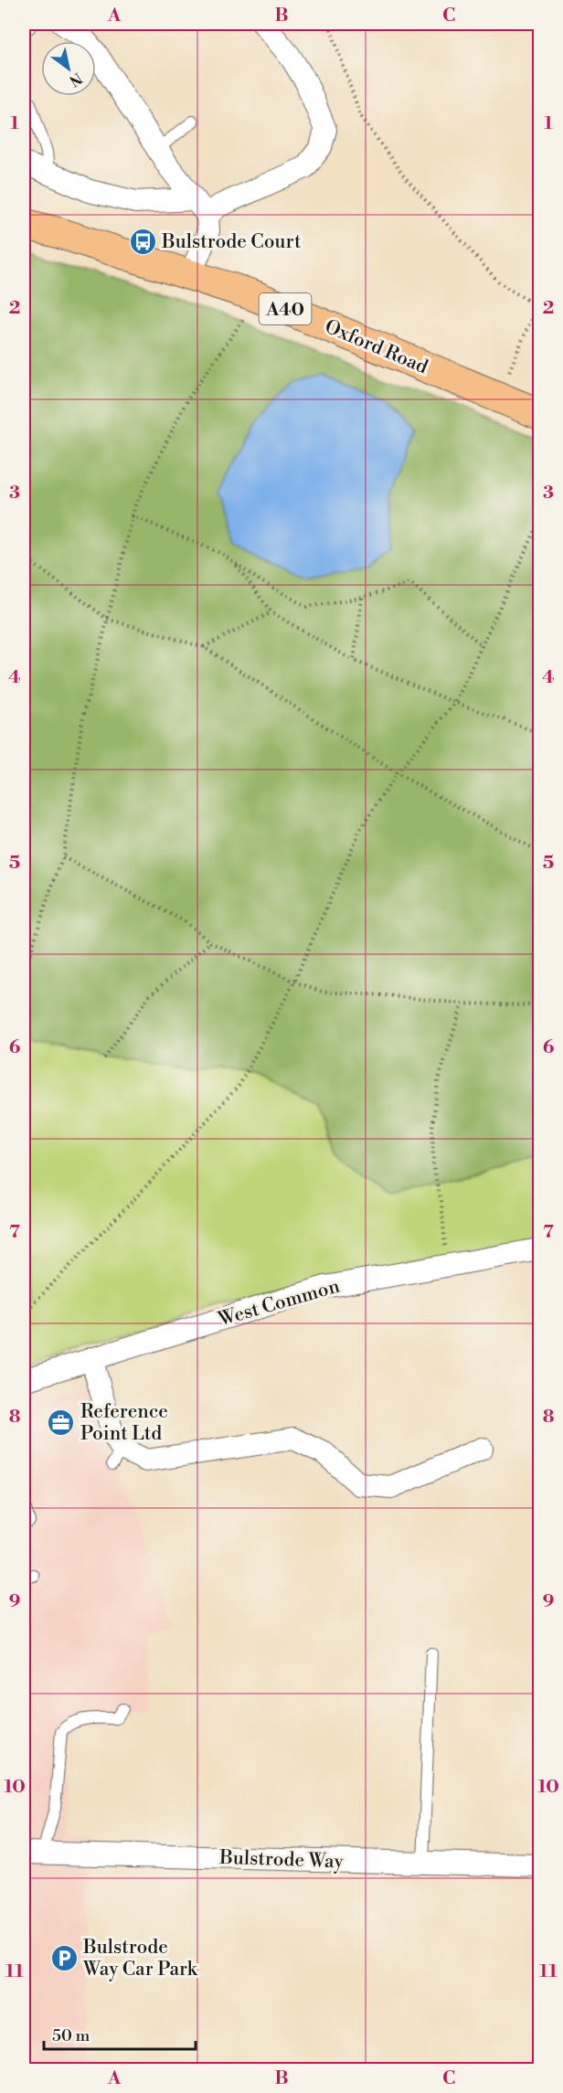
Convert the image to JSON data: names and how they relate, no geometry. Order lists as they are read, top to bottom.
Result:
{
  "streets": {
    "main road": ["A40", "Oxford Road"],
    "street": ["West Common", "Bulstrode Way"]
  },
  "places": {
    "bus stop": ["Bulstrode Court"],
    "office": ["Reference Point Ltd"],
    "parking": ["Bulstrode Way Car Park"]
  },
  "scale_bar": "50 m",
  "north": "bottom right",
  "grid": {
    "columns": ["A", "B", "C"],
    "rows": [
      "1",
      "2",
      "3",
      "4",
      "5",
      "6",
      "7",
      "8",
      "9",
      "10",
      "11"
    ]
  }
}
